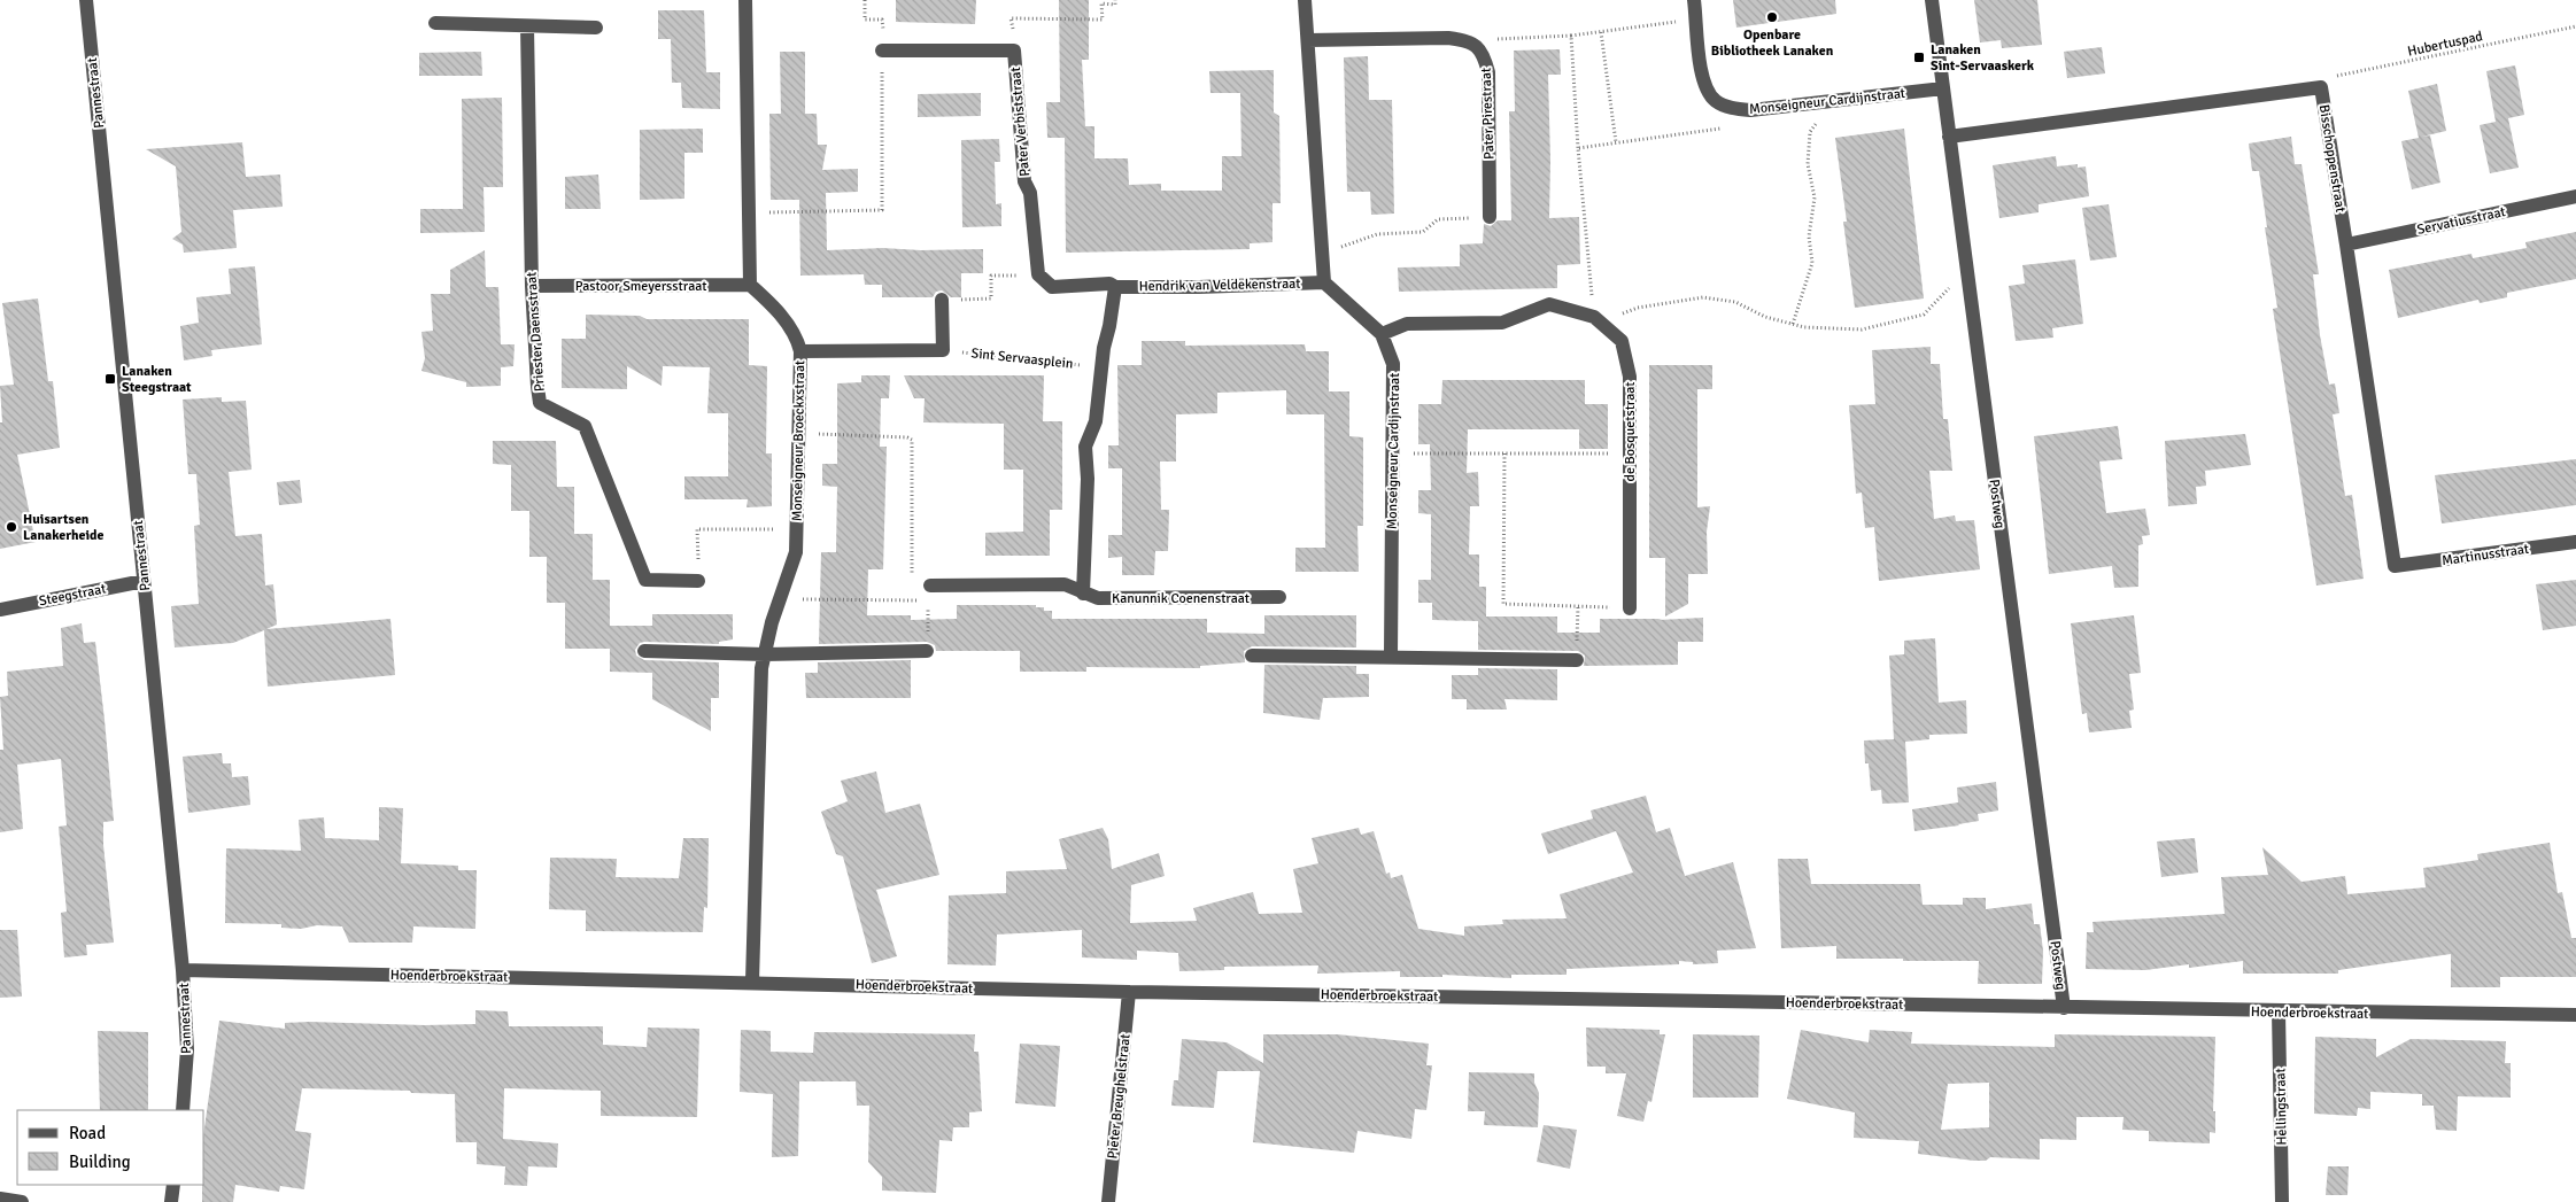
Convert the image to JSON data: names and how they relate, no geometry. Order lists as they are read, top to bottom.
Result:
{
  "streets": {
    "street": [
      "Pannestraat",
      "Monseigneur Cardijnstraat",
      "Pater Pirestraat",
      "Pater Verbiststraat",
      "Bisschoppenstraat",
      "Servatiusstraat",
      "Hendrik van Veldekenstraat",
      "Pastoor Smeyersstraat",
      "Priester Daensstraat",
      "de Bosquetstraat",
      "Monseigneur Broeckxstraat",
      "Postweg",
      "Martinusstraat",
      "Steegstraat",
      "Kanunnik Coenenstraat",
      "Hoenderbroekstraat",
      "Pieter Breughelstraat",
      "Hellingstraat"
    ],
    "path": ["Hubertuspad", "Sint Servaasplein"]
  },
  "crossings": [
    ["Hubertuspad", "Bisschoppenstraat"],
    ["Pannestraat", "Steegstraat"],
    ["Pannestraat", "Hoenderbroekstraat"],
    ["Monseigneur Cardijnstraat", "Hendrik van Veldekenstraat"],
    ["Monseigneur Cardijnstraat", "Postweg"],
    ["Bisschoppenstraat", "Servatiusstraat"],
    ["Bisschoppenstraat", "Postweg"],
    ["Bisschoppenstraat", "Martinusstraat"],
    ["Pastoor Smeyersstraat", "Priester Daensstraat"],
    ["Pastoor Smeyersstraat", "Monseigneur Broeckxstraat"],
    ["Monseigneur Broeckxstraat", "Hoenderbroekstraat"],
    ["Postweg", "Hoenderbroekstraat"],
    ["Hoenderbroekstraat", "Pieter Breughelstraat"],
    ["Hoenderbroekstraat", "Hellingstraat"]
  ],
  "places": {
    "other": ["Openbare Bibliotheek Lanaken", "Huisartsen Lanakerheide"],
    "transit": ["Lanaken Sint-Servaaskerk", "Lanaken Steegstraat"]
  },
  "legend": ["Road", "Building"]
}
